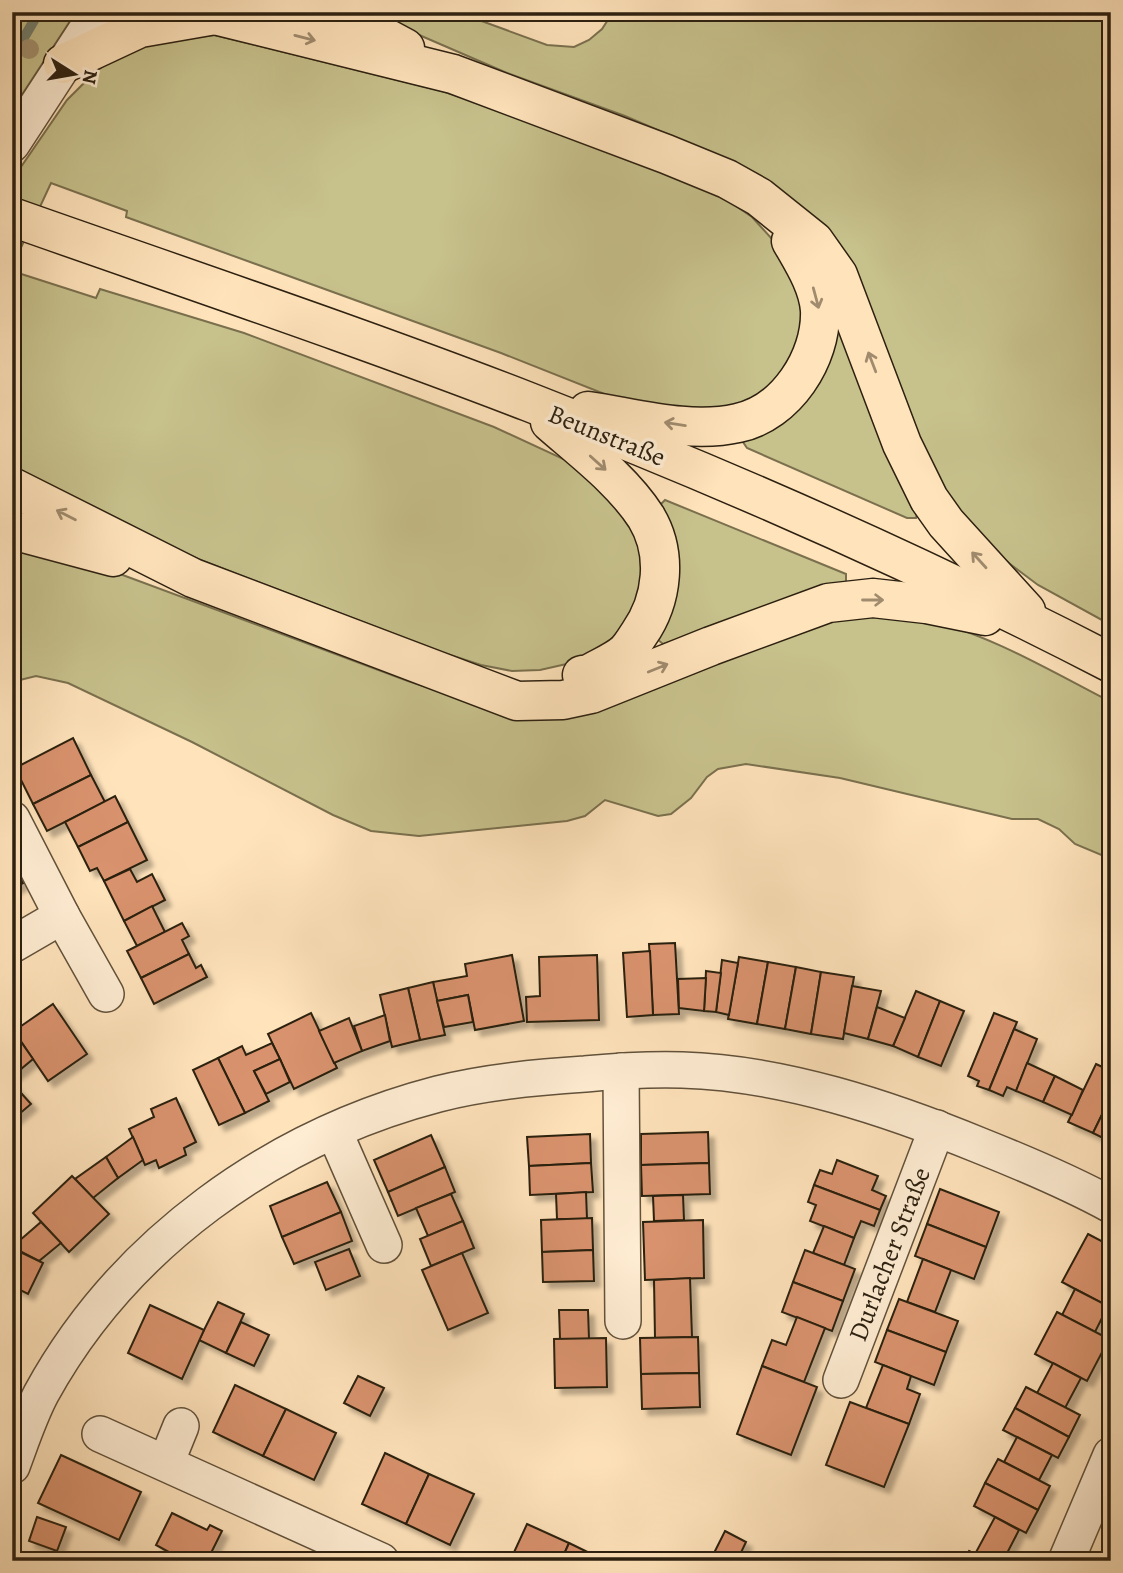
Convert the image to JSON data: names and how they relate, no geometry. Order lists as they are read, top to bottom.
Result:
{
  "streets": {
    "main road": ["Beunstraße"],
    "street": ["Durlacher Straße"]
  },
  "north": "right"
}
